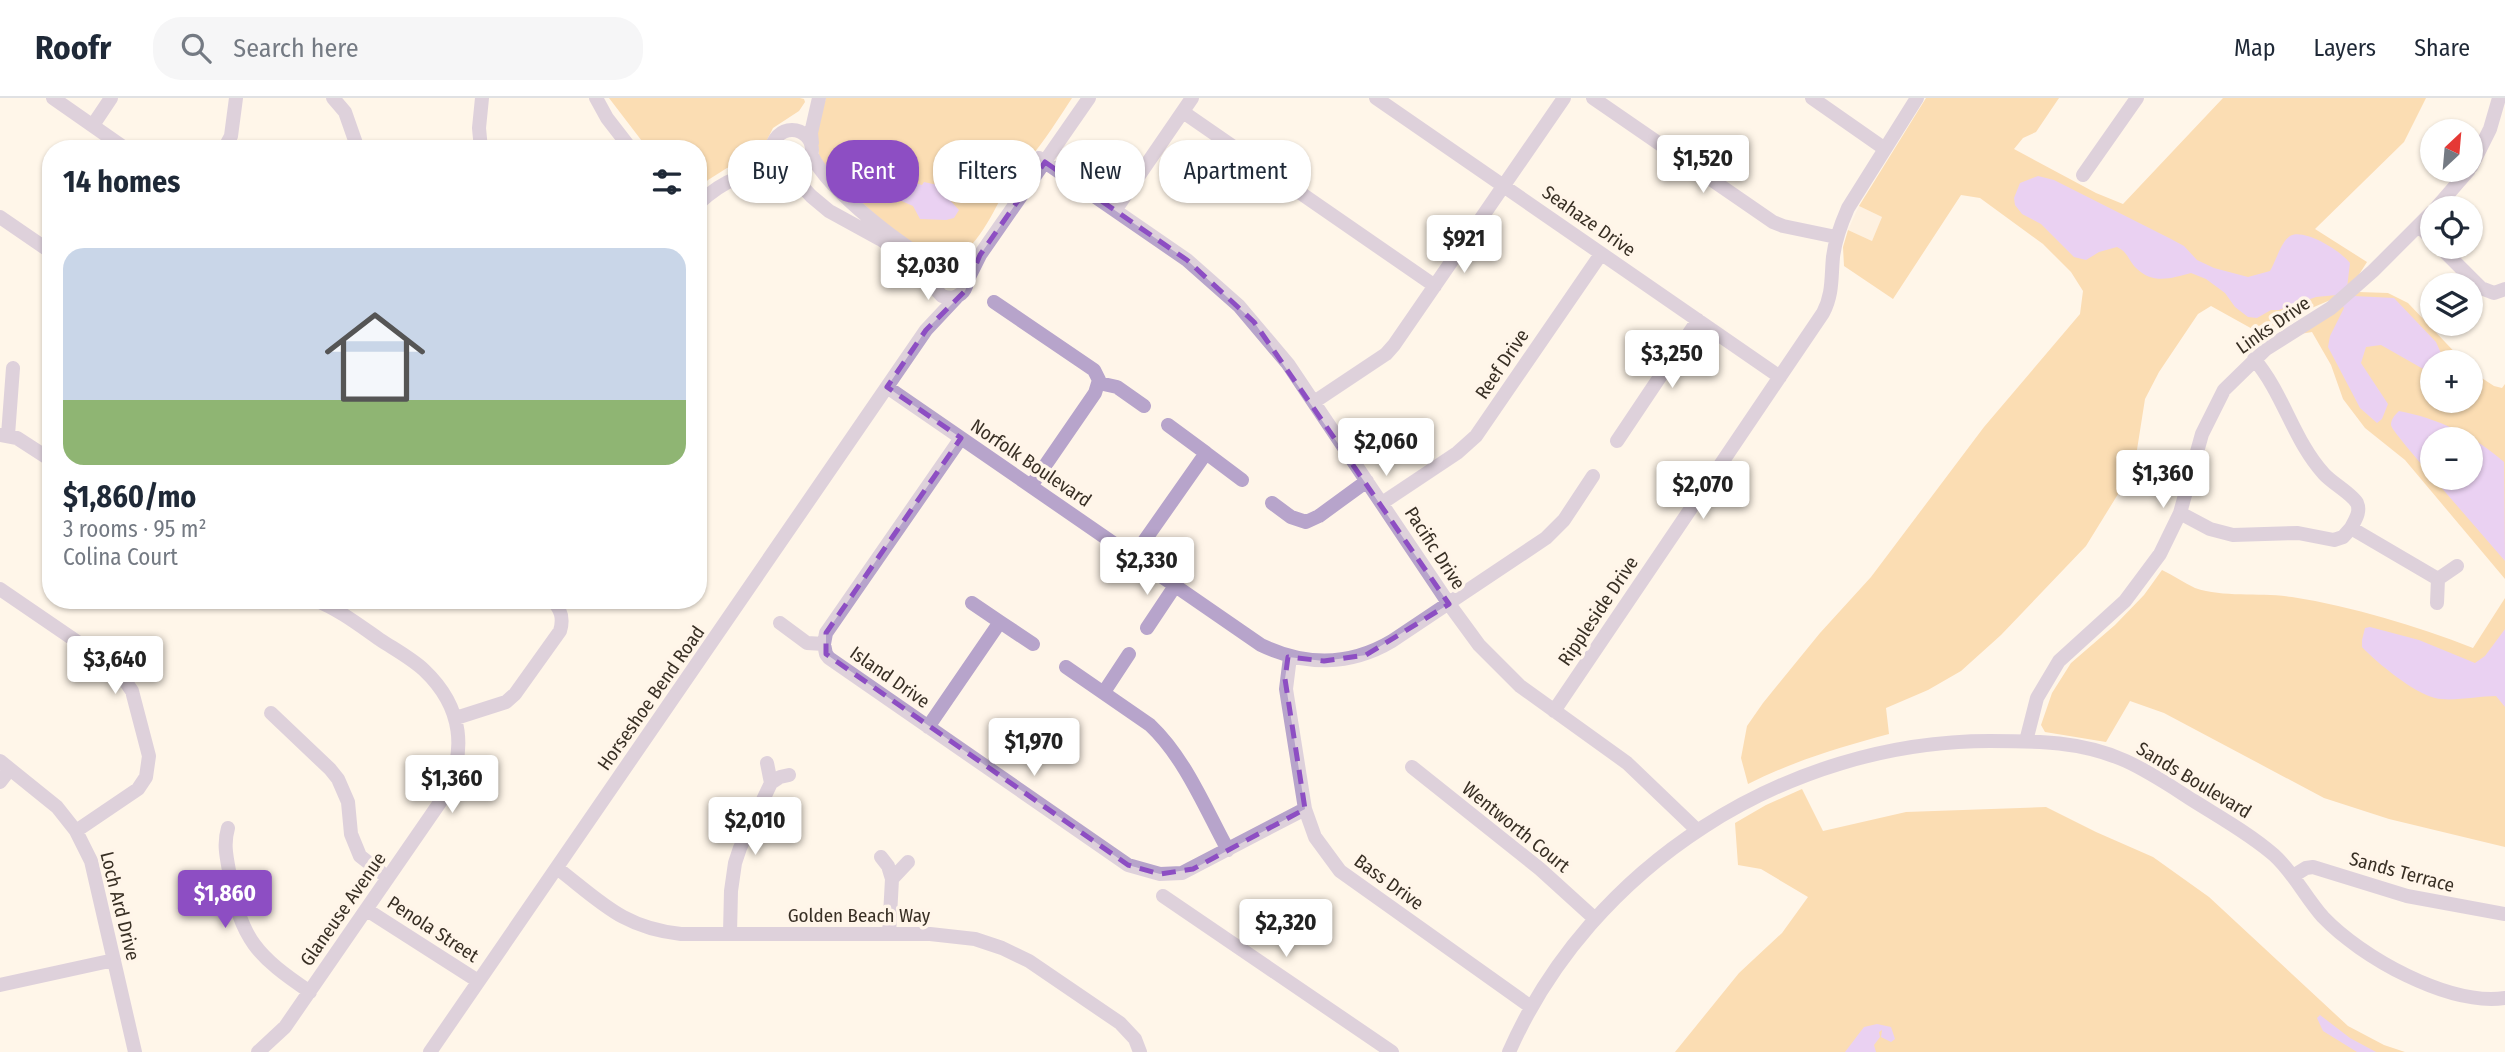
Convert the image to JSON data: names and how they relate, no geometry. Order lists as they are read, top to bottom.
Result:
{
  "streets": {
    "street": [
      "Seahaze Drive",
      "Links Drive",
      "Reef Drive",
      "Norfolk Boulevard",
      "Pacific Drive",
      "Rippleside Drive",
      "Island Drive",
      "Horseshoe Bend Road",
      "Sands Boulevard",
      "Wentworth Court",
      "Sands Terrace",
      "Bass Drive",
      "Loch Ard Drive",
      "Glaneuse Avenue",
      "Golden Beach Way",
      "Penola Street"
    ]
  },
  "crossings": [
    ["Seahaze Drive", "Reef Drive"],
    ["Seahaze Drive", "Rippleside Drive"],
    ["Links Drive", "Sands Boulevard"],
    ["Reef Drive", "Pacific Drive"],
    ["Norfolk Boulevard", "Pacific Drive"],
    ["Norfolk Boulevard", "Island Drive"],
    ["Norfolk Boulevard", "Horseshoe Bend Road"],
    ["Norfolk Boulevard", "Bass Drive"],
    ["Pacific Drive", "Rippleside Drive"],
    ["Pacific Drive", "Sands Boulevard"],
    ["Island Drive", "Bass Drive"],
    ["Horseshoe Bend Road", "Golden Beach Way"],
    ["Horseshoe Bend Road", "Penola Street"],
    ["Sands Boulevard", "Wentworth Court"],
    ["Sands Boulevard", "Sands Terrace"],
    ["Sands Boulevard", "Bass Drive"],
    ["Glaneuse Avenue", "Penola Street"]
  ],
  "north": "top right",
  "page": {
    "header": "Roofr",
    "search": "Search here",
    "nav": ["Map", "Layers", "Share"],
    "map_buttons": ["+", "−"],
    "price": [
      "$1,520",
      "$921",
      "$2,030",
      "$3,250",
      "$2,060",
      "$1,360",
      "$2,070",
      "$2,330",
      "$3,640",
      "$1,970",
      "$1,360",
      "$2,010",
      "$1,860",
      "$2,320"
    ],
    "chip": [
      "Buy",
      "Rent",
      "Filters",
      "New",
      "Apartment"
    ],
    "heading": "14 homes",
    "list": [
      {
        "name": "$1,860/mo",
        "note": "3 rooms · 95 m² · Colina Court"
      }
    ]
  }
}
